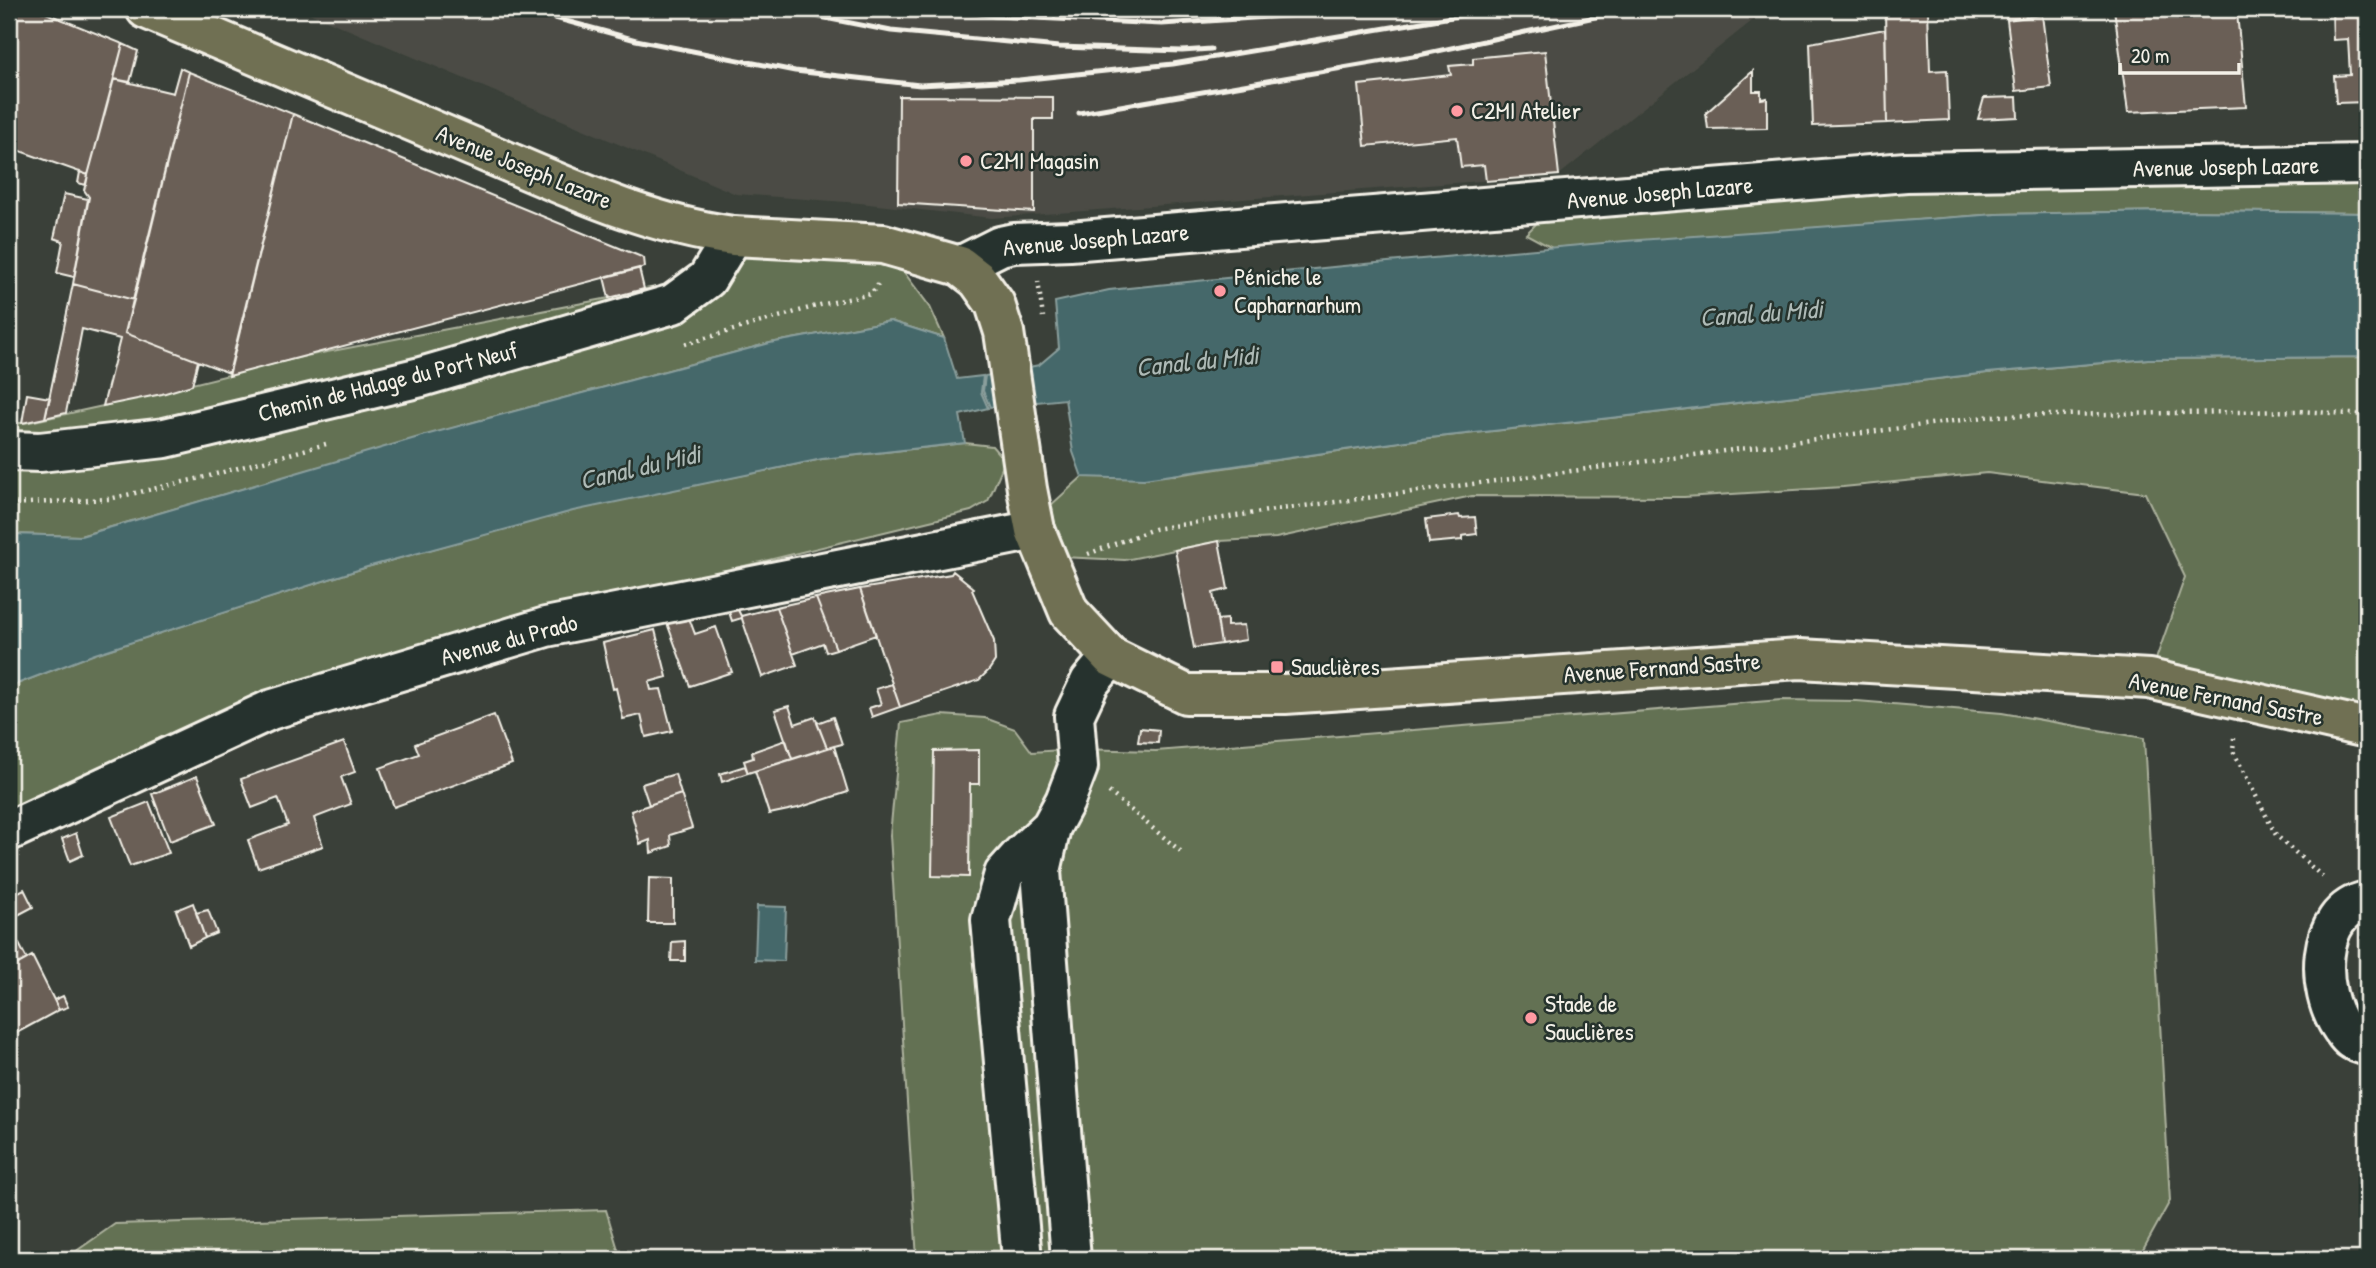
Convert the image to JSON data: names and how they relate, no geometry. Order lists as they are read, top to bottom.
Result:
{
  "streets": {
    "main road": ["Avenue Joseph Lazare", "Avenue Fernand Sastre"],
    "street": ["Chemin de Halage du Port Neuf", "Avenue du Prado"]
  },
  "crossings": [
    ["Avenue Joseph Lazare", "Chemin de Halage du Port Neuf"],
    ["Avenue Joseph Lazare", "Avenue Fernand Sastre"],
    ["Avenue du Prado", "Avenue Fernand Sastre"]
  ],
  "water": ["Canal du Midi"],
  "places": {
    "other": [
      "C2MI Atelier",
      "C2MI Magasin",
      "Péniche le Capharnarhum",
      "Stade de Sauclières"
    ],
    "transit": ["Sauclières"]
  },
  "scale_bar": "20 m"
}
